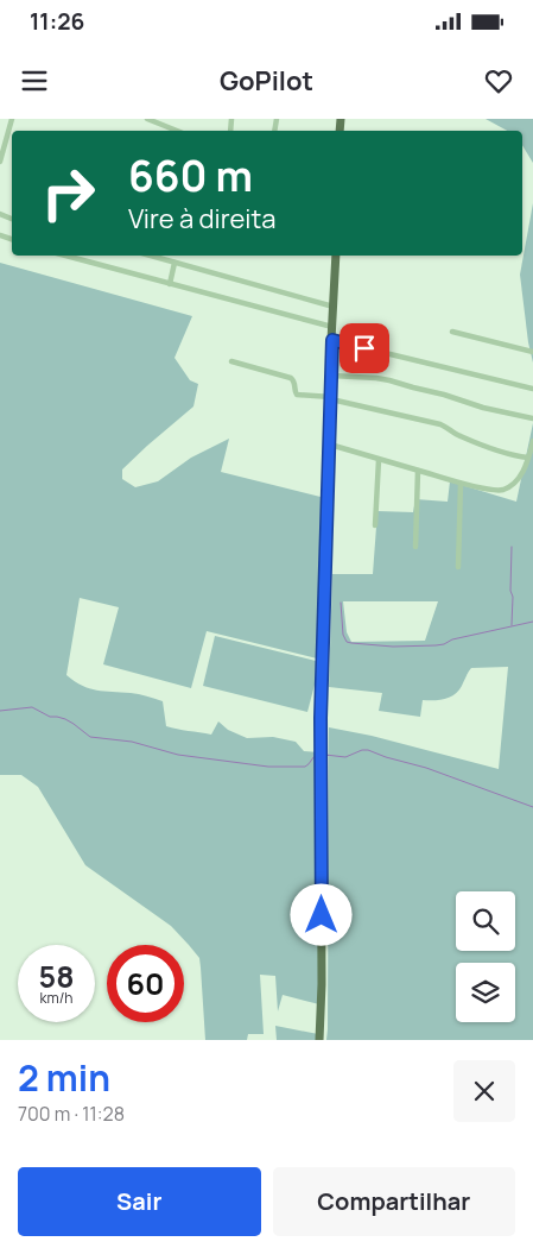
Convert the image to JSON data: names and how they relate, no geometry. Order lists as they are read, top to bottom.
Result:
{
  "page": {
    "status": "11:26",
    "header": "GoPilot",
    "turn": ["660 m", "Vire à direita"],
    "speed": "58 km/h",
    "limit": "60",
    "heading": ["2 min", "700 m · 11:28"],
    "buttons": ["Sair", "Compartilhar"]
  }
}
